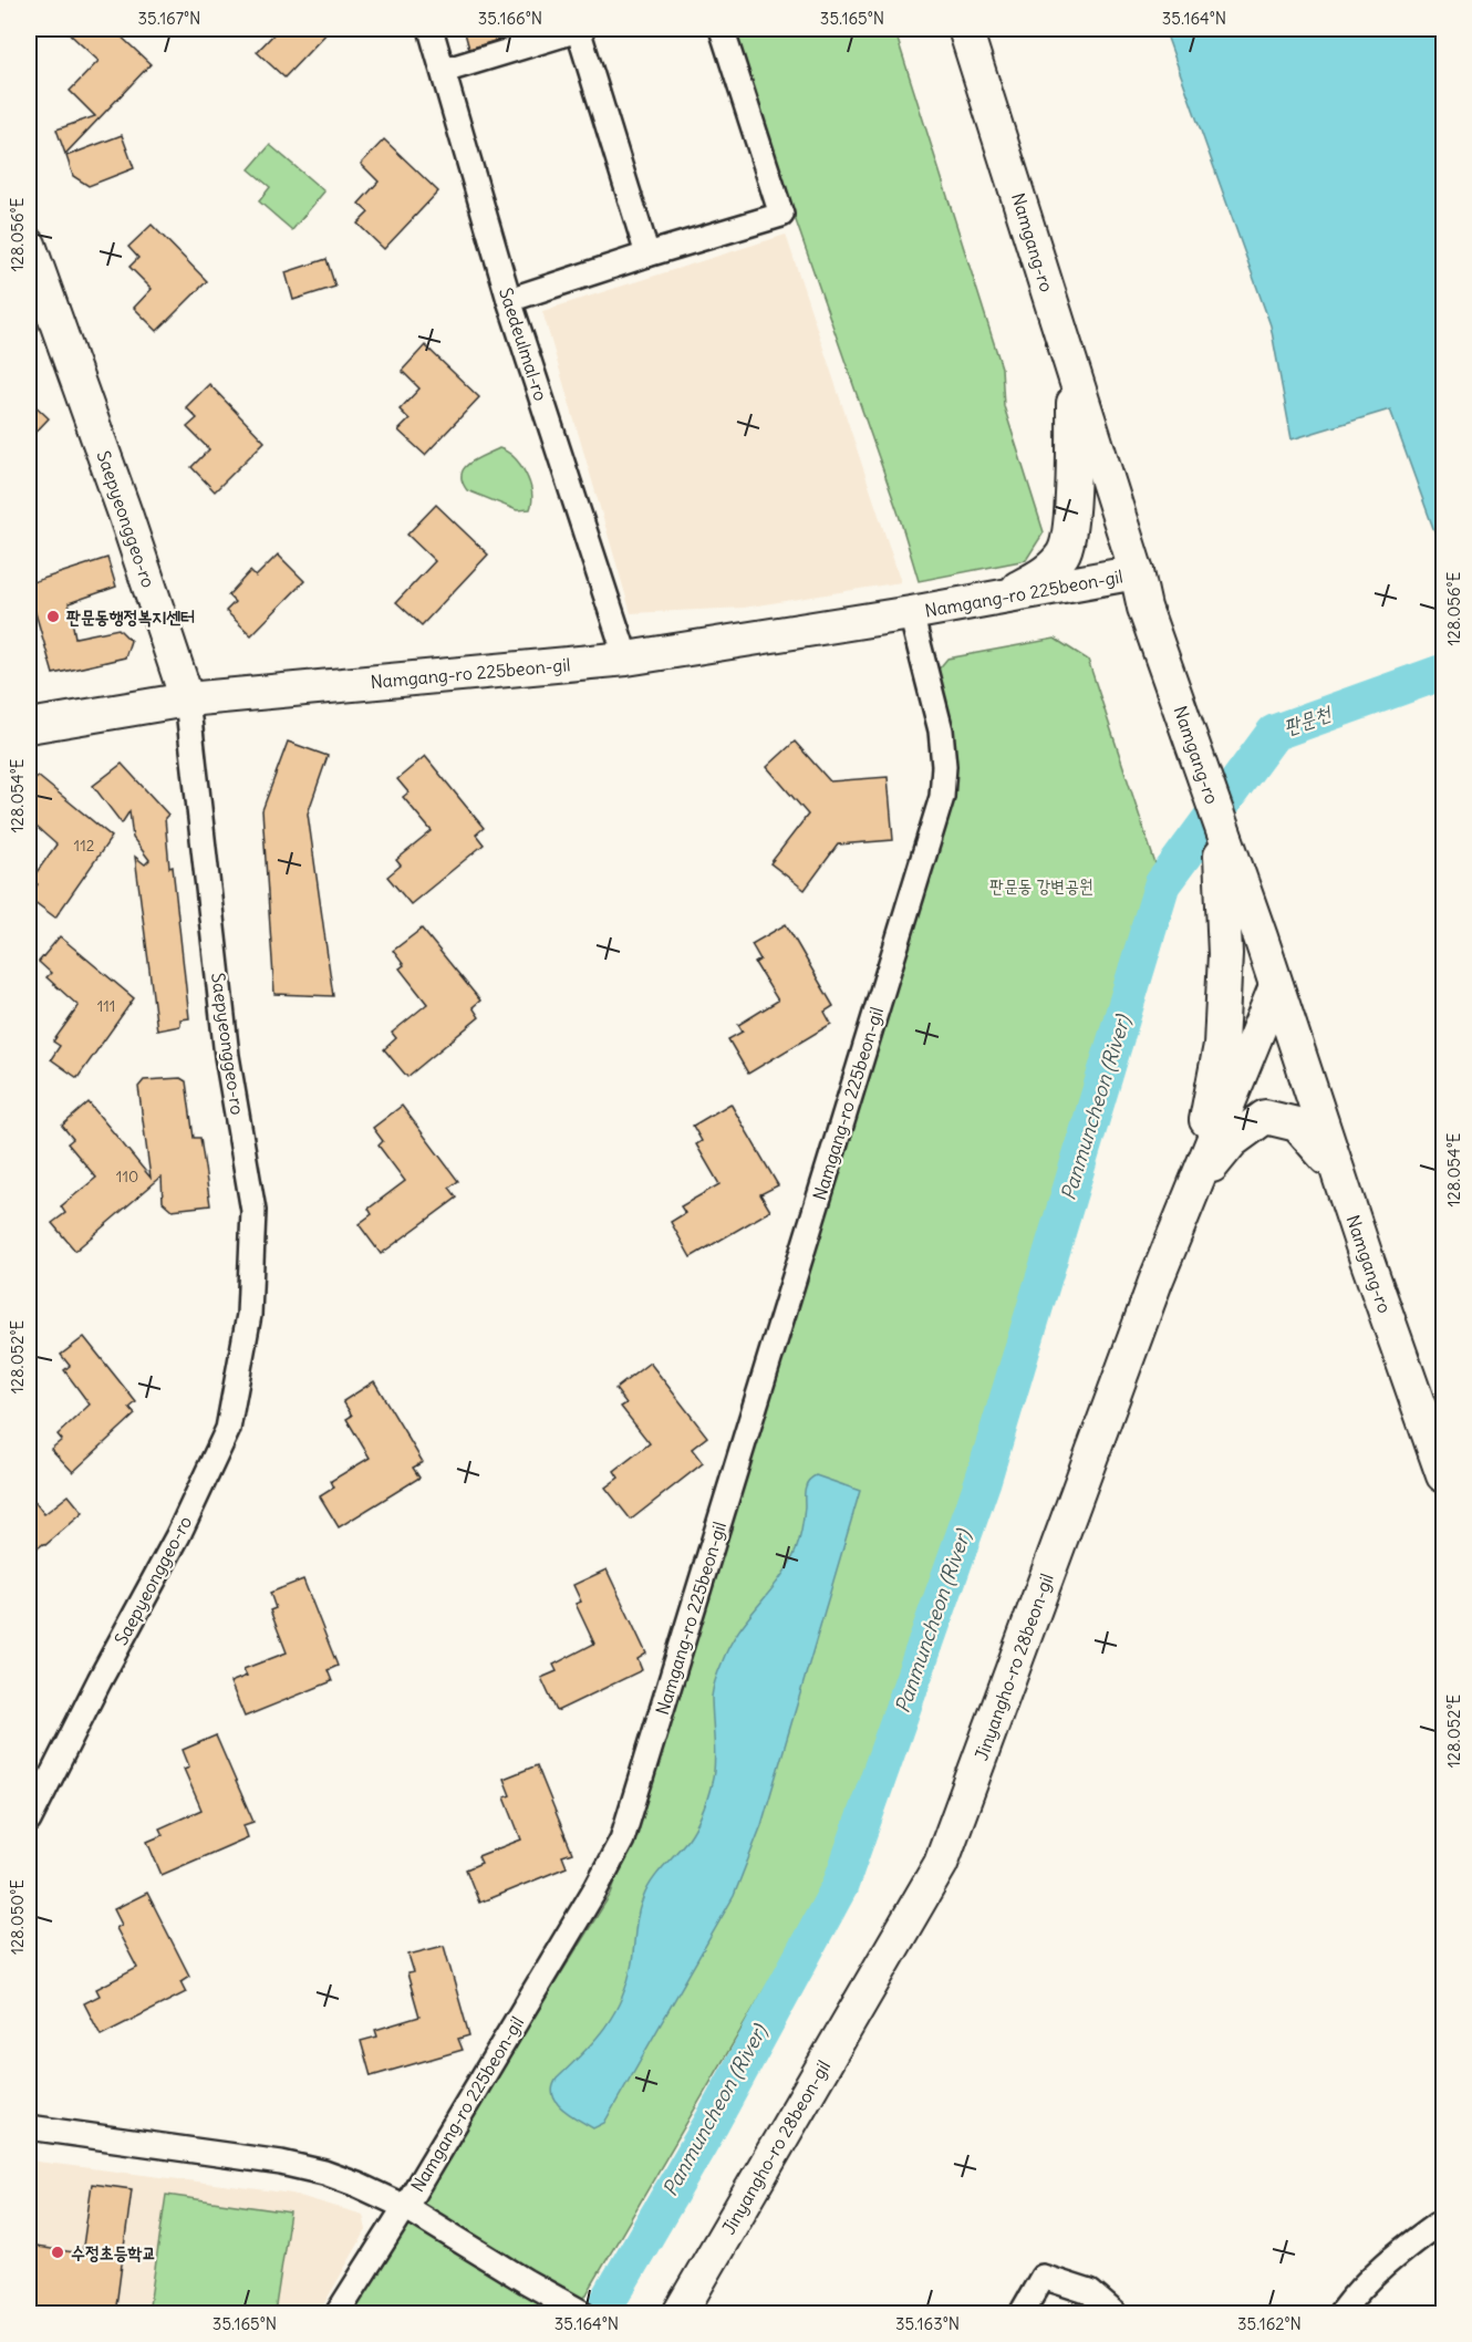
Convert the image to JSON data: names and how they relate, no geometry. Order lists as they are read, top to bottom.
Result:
{
  "streets": {
    "street": [
      "Namgang-ro",
      "Saedeulmal-ro",
      "Saepyeonggeo-ro",
      "Namgang-ro 225beon-gil",
      "Jinyangho-ro 28beon-gil"
    ]
  },
  "crossings": [
    ["Namgang-ro", "Namgang-ro 225beon-gil"],
    ["Namgang-ro", "Jinyangho-ro 28beon-gil"],
    ["Saedeulmal-ro", "Namgang-ro 225beon-gil"],
    ["Saepyeonggeo-ro", "Namgang-ro 225beon-gil"]
  ],
  "water": ["판문천", "Panmuncheon (River)"],
  "parks": ["판문동 강변공원"],
  "places": ["판문동행정복지센터", "수정초등학교"],
  "house_numbers": ["112", "111", "110"],
  "coordinates": [
    "35.167°N",
    "35.166°N",
    "35.165°N",
    "35.164°N",
    "128.056°E",
    "128.054°E",
    "128.052°E",
    "128.050°E",
    "35.163°N",
    "35.162°N"
  ]
}
